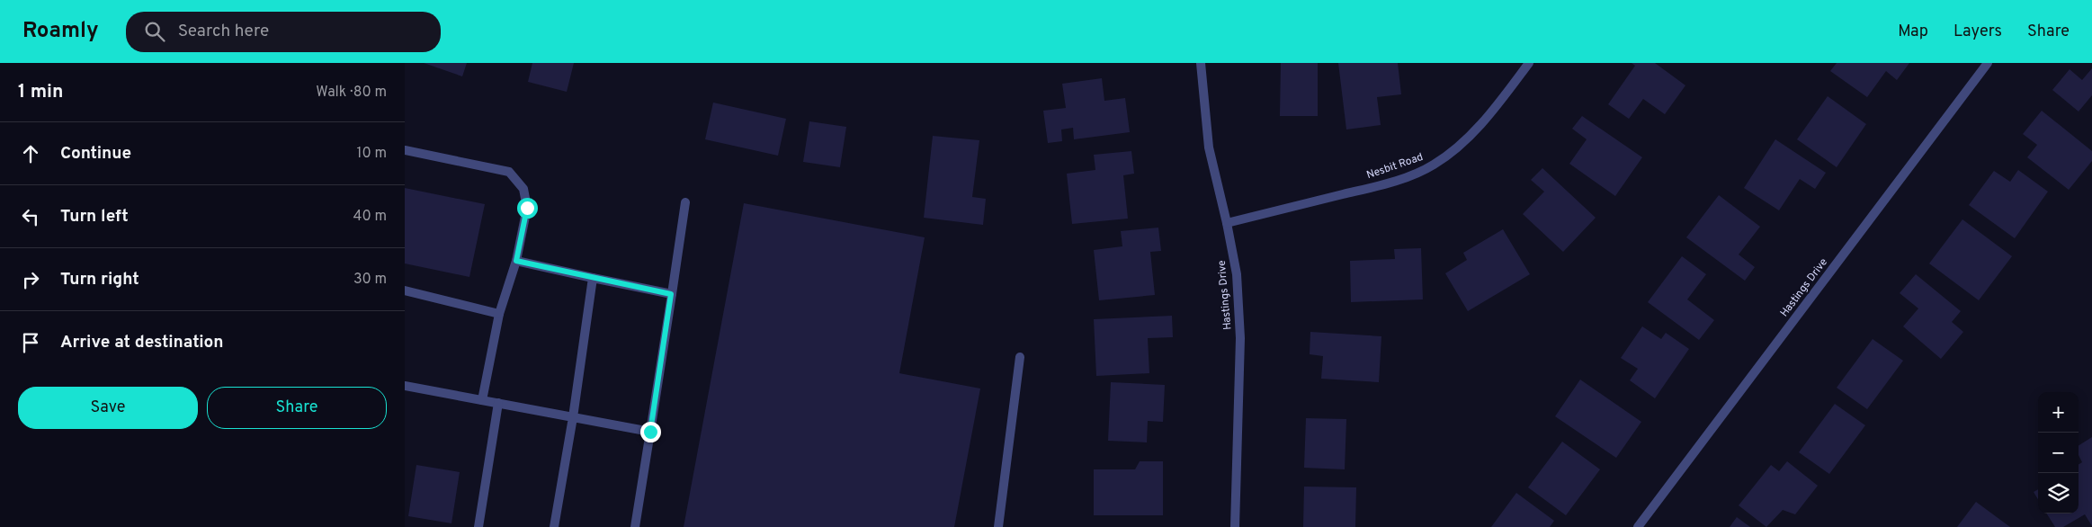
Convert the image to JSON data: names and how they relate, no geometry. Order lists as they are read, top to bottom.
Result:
{
  "streets": {
    "street": ["Nesbit Road", "Hastings Drive"]
  },
  "crossings": [
    ["Nesbit Road", "Hastings Drive"]
  ],
  "page": {
    "header": "Roamly",
    "search": "Search here",
    "nav": ["Map", "Layers", "Share"],
    "heading": ["1 min", "Walk · 80 m"],
    "list": [
      ["Continue", "10 m"],
      ["Turn left", "40 m"],
      ["Turn right", "30 m"],
      "Arrive at destination"
    ],
    "buttons": ["Save", "Share"],
    "map_buttons": ["+", "−"]
  }
}
